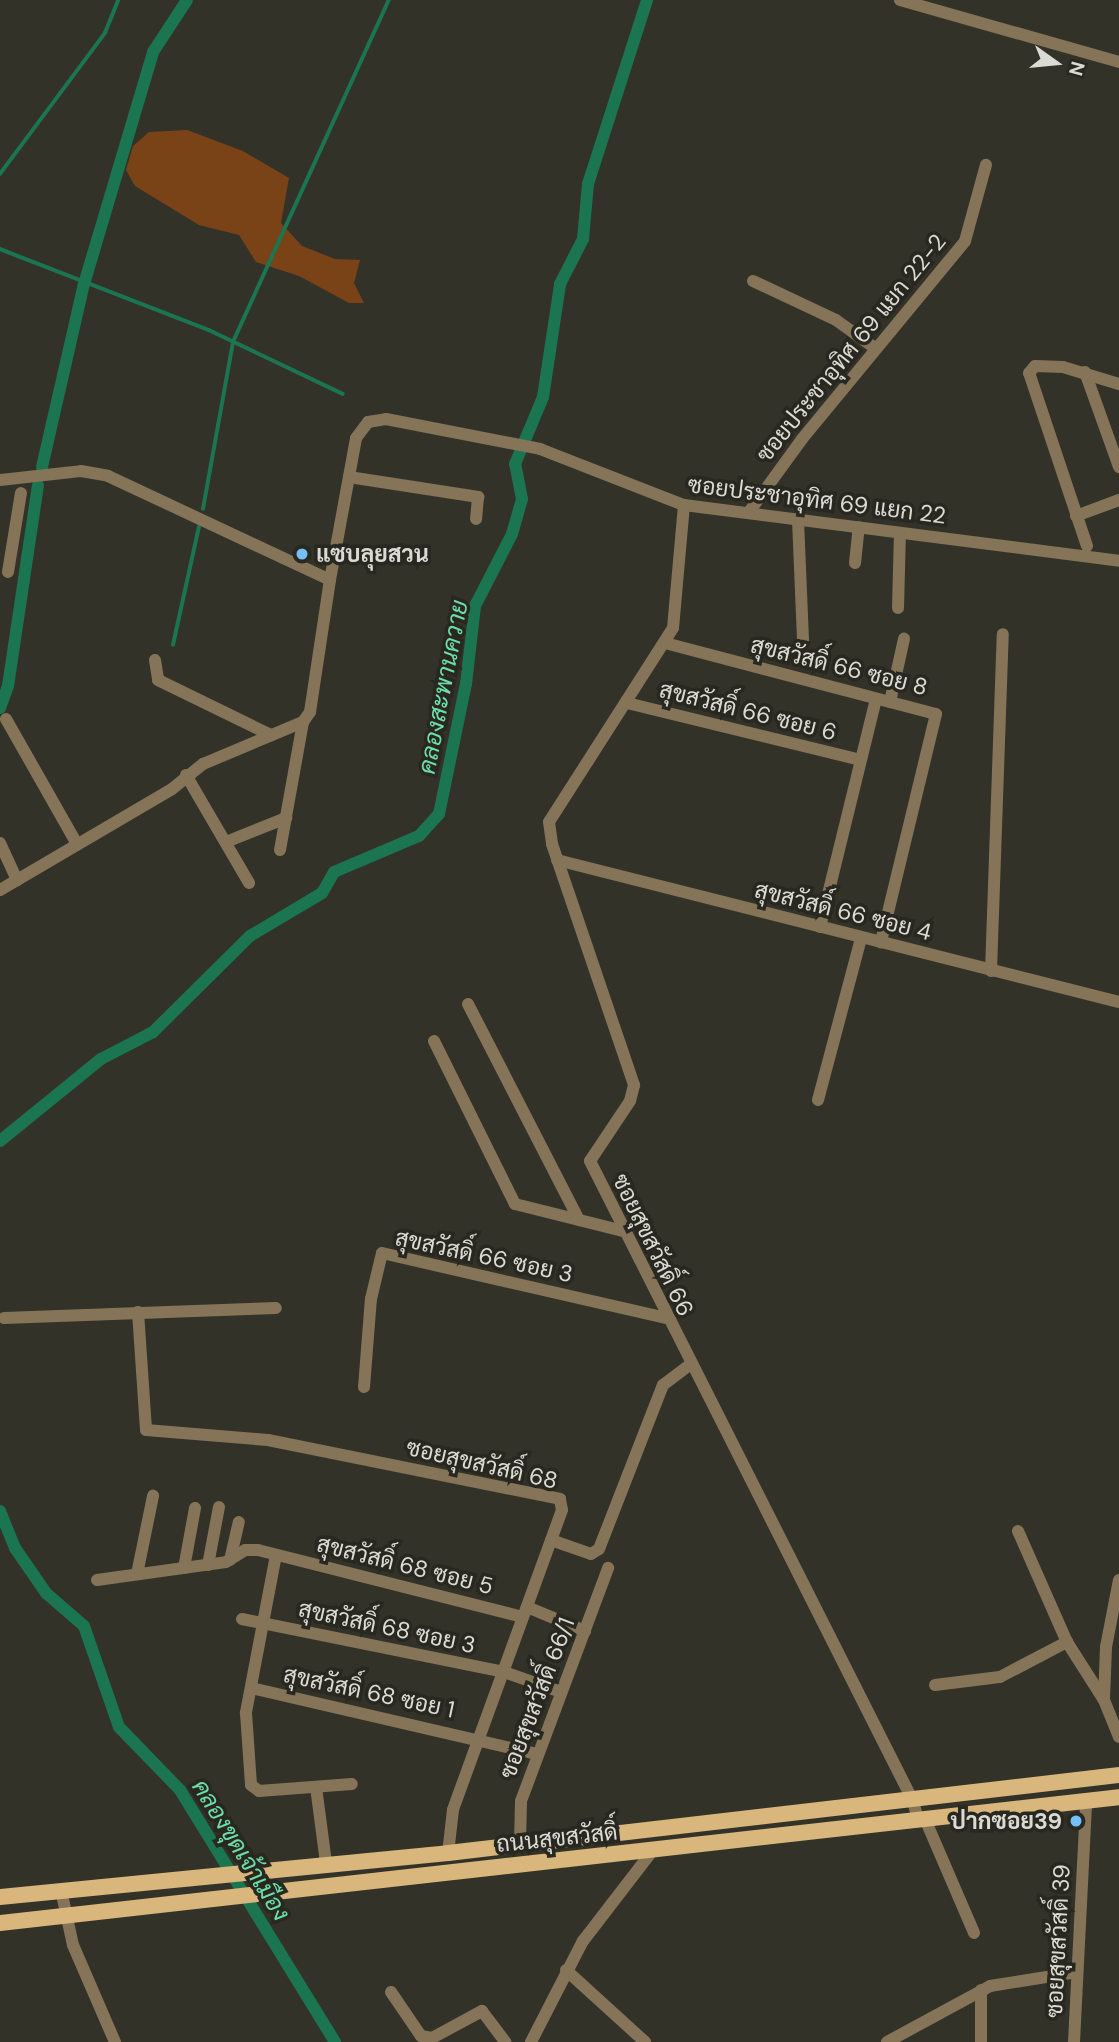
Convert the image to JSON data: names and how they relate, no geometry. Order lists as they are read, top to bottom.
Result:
{
  "streets": {
    "main road": ["ถนนสุขสวัสดิ์"],
    "street": [
      "ซอยประชาอุทิศ 69 แยก 22-2",
      "ซอยประชาอุทิศ 69 แยก 22",
      "สุขสวัสดิ์ 66 ซอย 8",
      "สุขสวัสดิ์ 66 ซอย 6",
      "สุขสวัสดิ์ 66 ซอย 4",
      "ซอยสุขสวัสดิ์ 66",
      "สุขสวัสดิ์ 66 ซอย 3",
      "ซอยสุขสวัสดิ์ 68",
      "สุขสวัสดิ์ 68 ซอย 5",
      "สุขสวัสดิ์ 68 ซอย 3",
      "สุขสวัสดิ์ 68 ซอย 1",
      "ซอยสุขสวัสดิ์ 66/1",
      "ซอยสุขสวัสดิ์ 39"
    ]
  },
  "crossings": [
    ["ซอยประชาอุทิศ 69 แยก 22-2", "ซอยประชาอุทิศ 69 แยก 22"],
    ["ซอยประชาอุทิศ 69 แยก 22", "ซอยสุขสวัสดิ์ 66"],
    ["สุขสวัสดิ์ 66 ซอย 8", "สุขสวัสดิ์ 66 ซอย 4"],
    ["สุขสวัสดิ์ 66 ซอย 8", "ซอยสุขสวัสดิ์ 66"],
    ["สุขสวัสดิ์ 66 ซอย 6", "ซอยสุขสวัสดิ์ 66"],
    ["สุขสวัสดิ์ 66 ซอย 4", "ซอยสุขสวัสดิ์ 66"],
    ["ซอยสุขสวัสดิ์ 66", "สุขสวัสดิ์ 66 ซอย 3"],
    ["ซอยสุขสวัสดิ์ 66", "ถนนสุขสวัสดิ์"],
    ["ซอยสุขสวัสดิ์ 68", "สุขสวัสดิ์ 68 ซอย 5"],
    ["ซอยสุขสวัสดิ์ 68", "สุขสวัสดิ์ 68 ซอย 3"],
    ["ซอยสุขสวัสดิ์ 68", "สุขสวัสดิ์ 68 ซอย 1"],
    ["ซอยสุขสวัสดิ์ 68", "ถนนสุขสวัสดิ์"],
    ["สุขสวัสดิ์ 68 ซอย 5", "ซอยสุขสวัสดิ์ 66/1"],
    ["สุขสวัสดิ์ 68 ซอย 3", "ซอยสุขสวัสดิ์ 66/1"],
    ["สุขสวัสดิ์ 68 ซอย 1", "ซอยสุขสวัสดิ์ 66/1"],
    ["ซอยสุขสวัสดิ์ 66/1", "ถนนสุขสวัสดิ์"],
    ["ถนนสุขสวัสดิ์", "ซอยสุขสวัสดิ์ 39"]
  ],
  "water": ["คลองสะพานควาย", "คลองขุดเจ้าเมือง"],
  "places": ["แซบลุยสวน", "ปากซอย39"],
  "north": "right"
}
